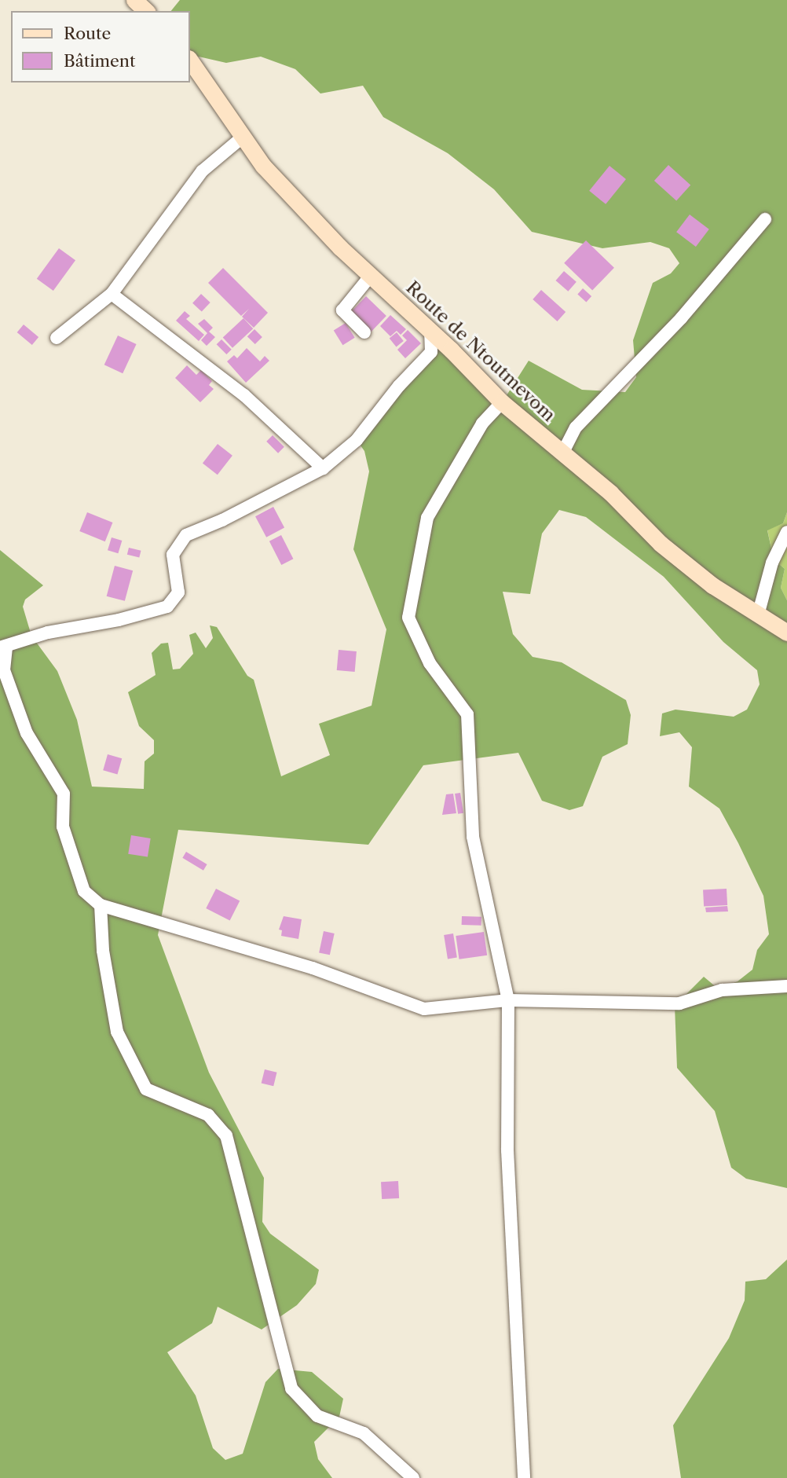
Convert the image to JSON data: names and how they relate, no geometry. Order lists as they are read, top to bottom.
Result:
{
  "streets": {
    "street": ["Route de Ntoutmevom"]
  },
  "legend": ["Route", "Bâtiment"]
}
